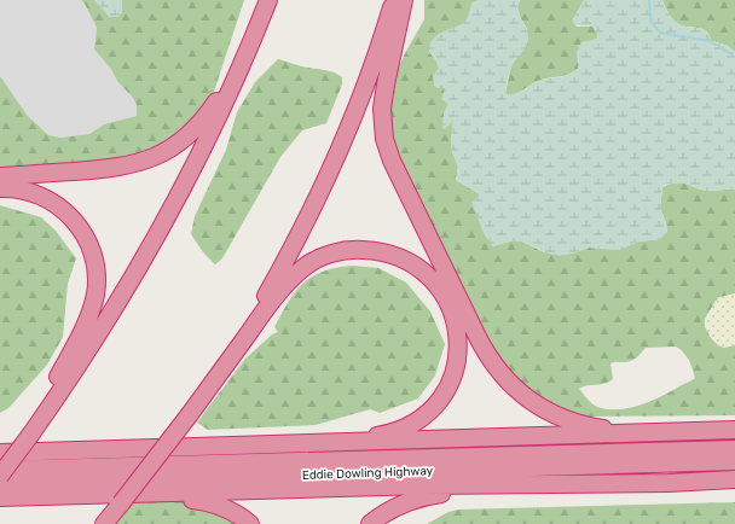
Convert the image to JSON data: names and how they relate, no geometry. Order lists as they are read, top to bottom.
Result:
{
  "streets": {
    "highway": ["Eddie Dowling Highway"]
  }
}
